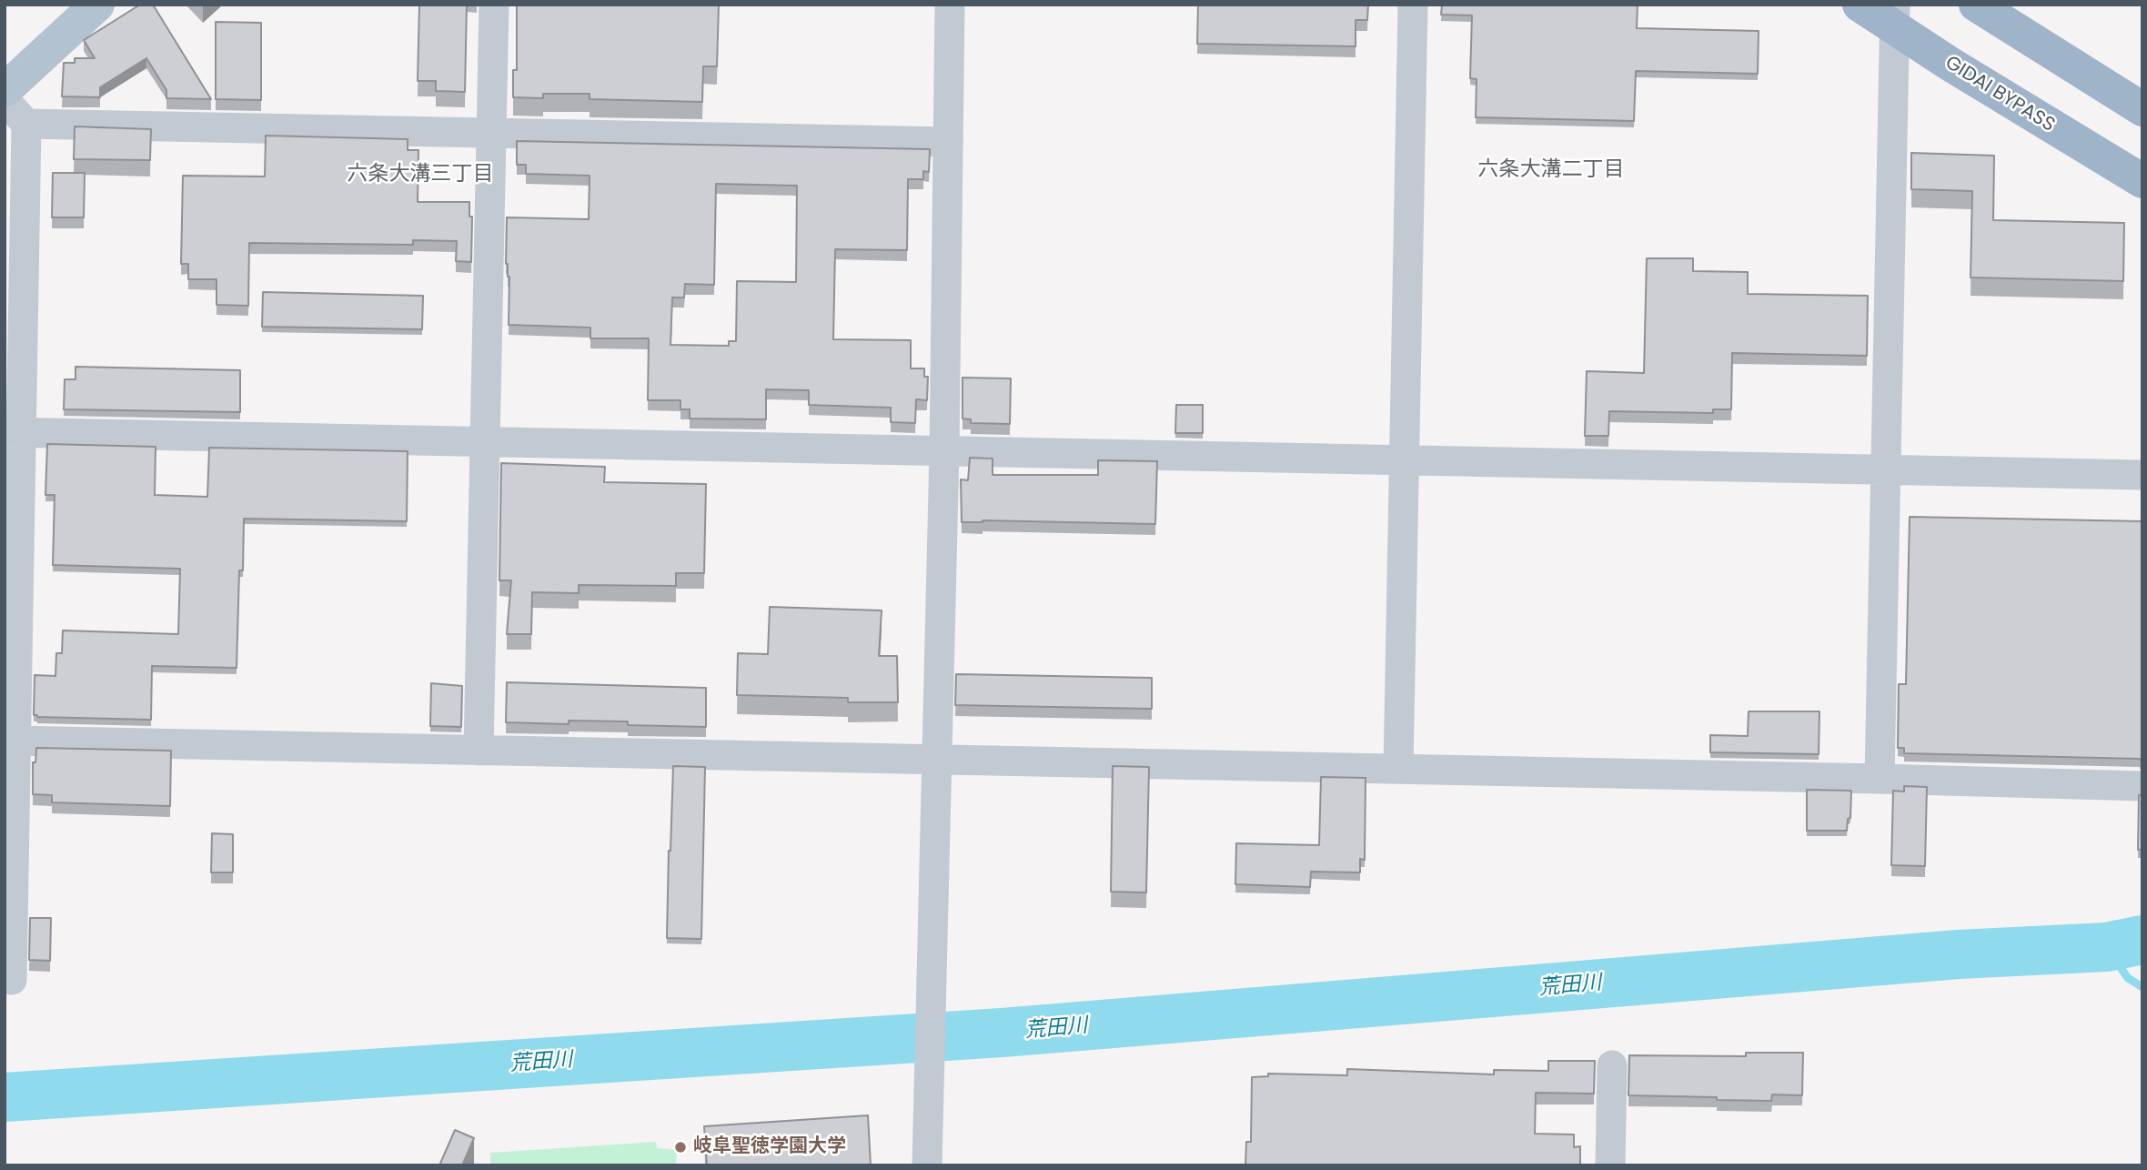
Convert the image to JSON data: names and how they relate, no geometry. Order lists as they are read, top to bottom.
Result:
{
  "streets": {
    "highway": ["GIDAI BYPASS"]
  },
  "districts": ["六条大溝二丁目", "六条大溝三丁目"],
  "water": ["荒田川"],
  "places": ["岐阜聖徳学園大学"]
}
